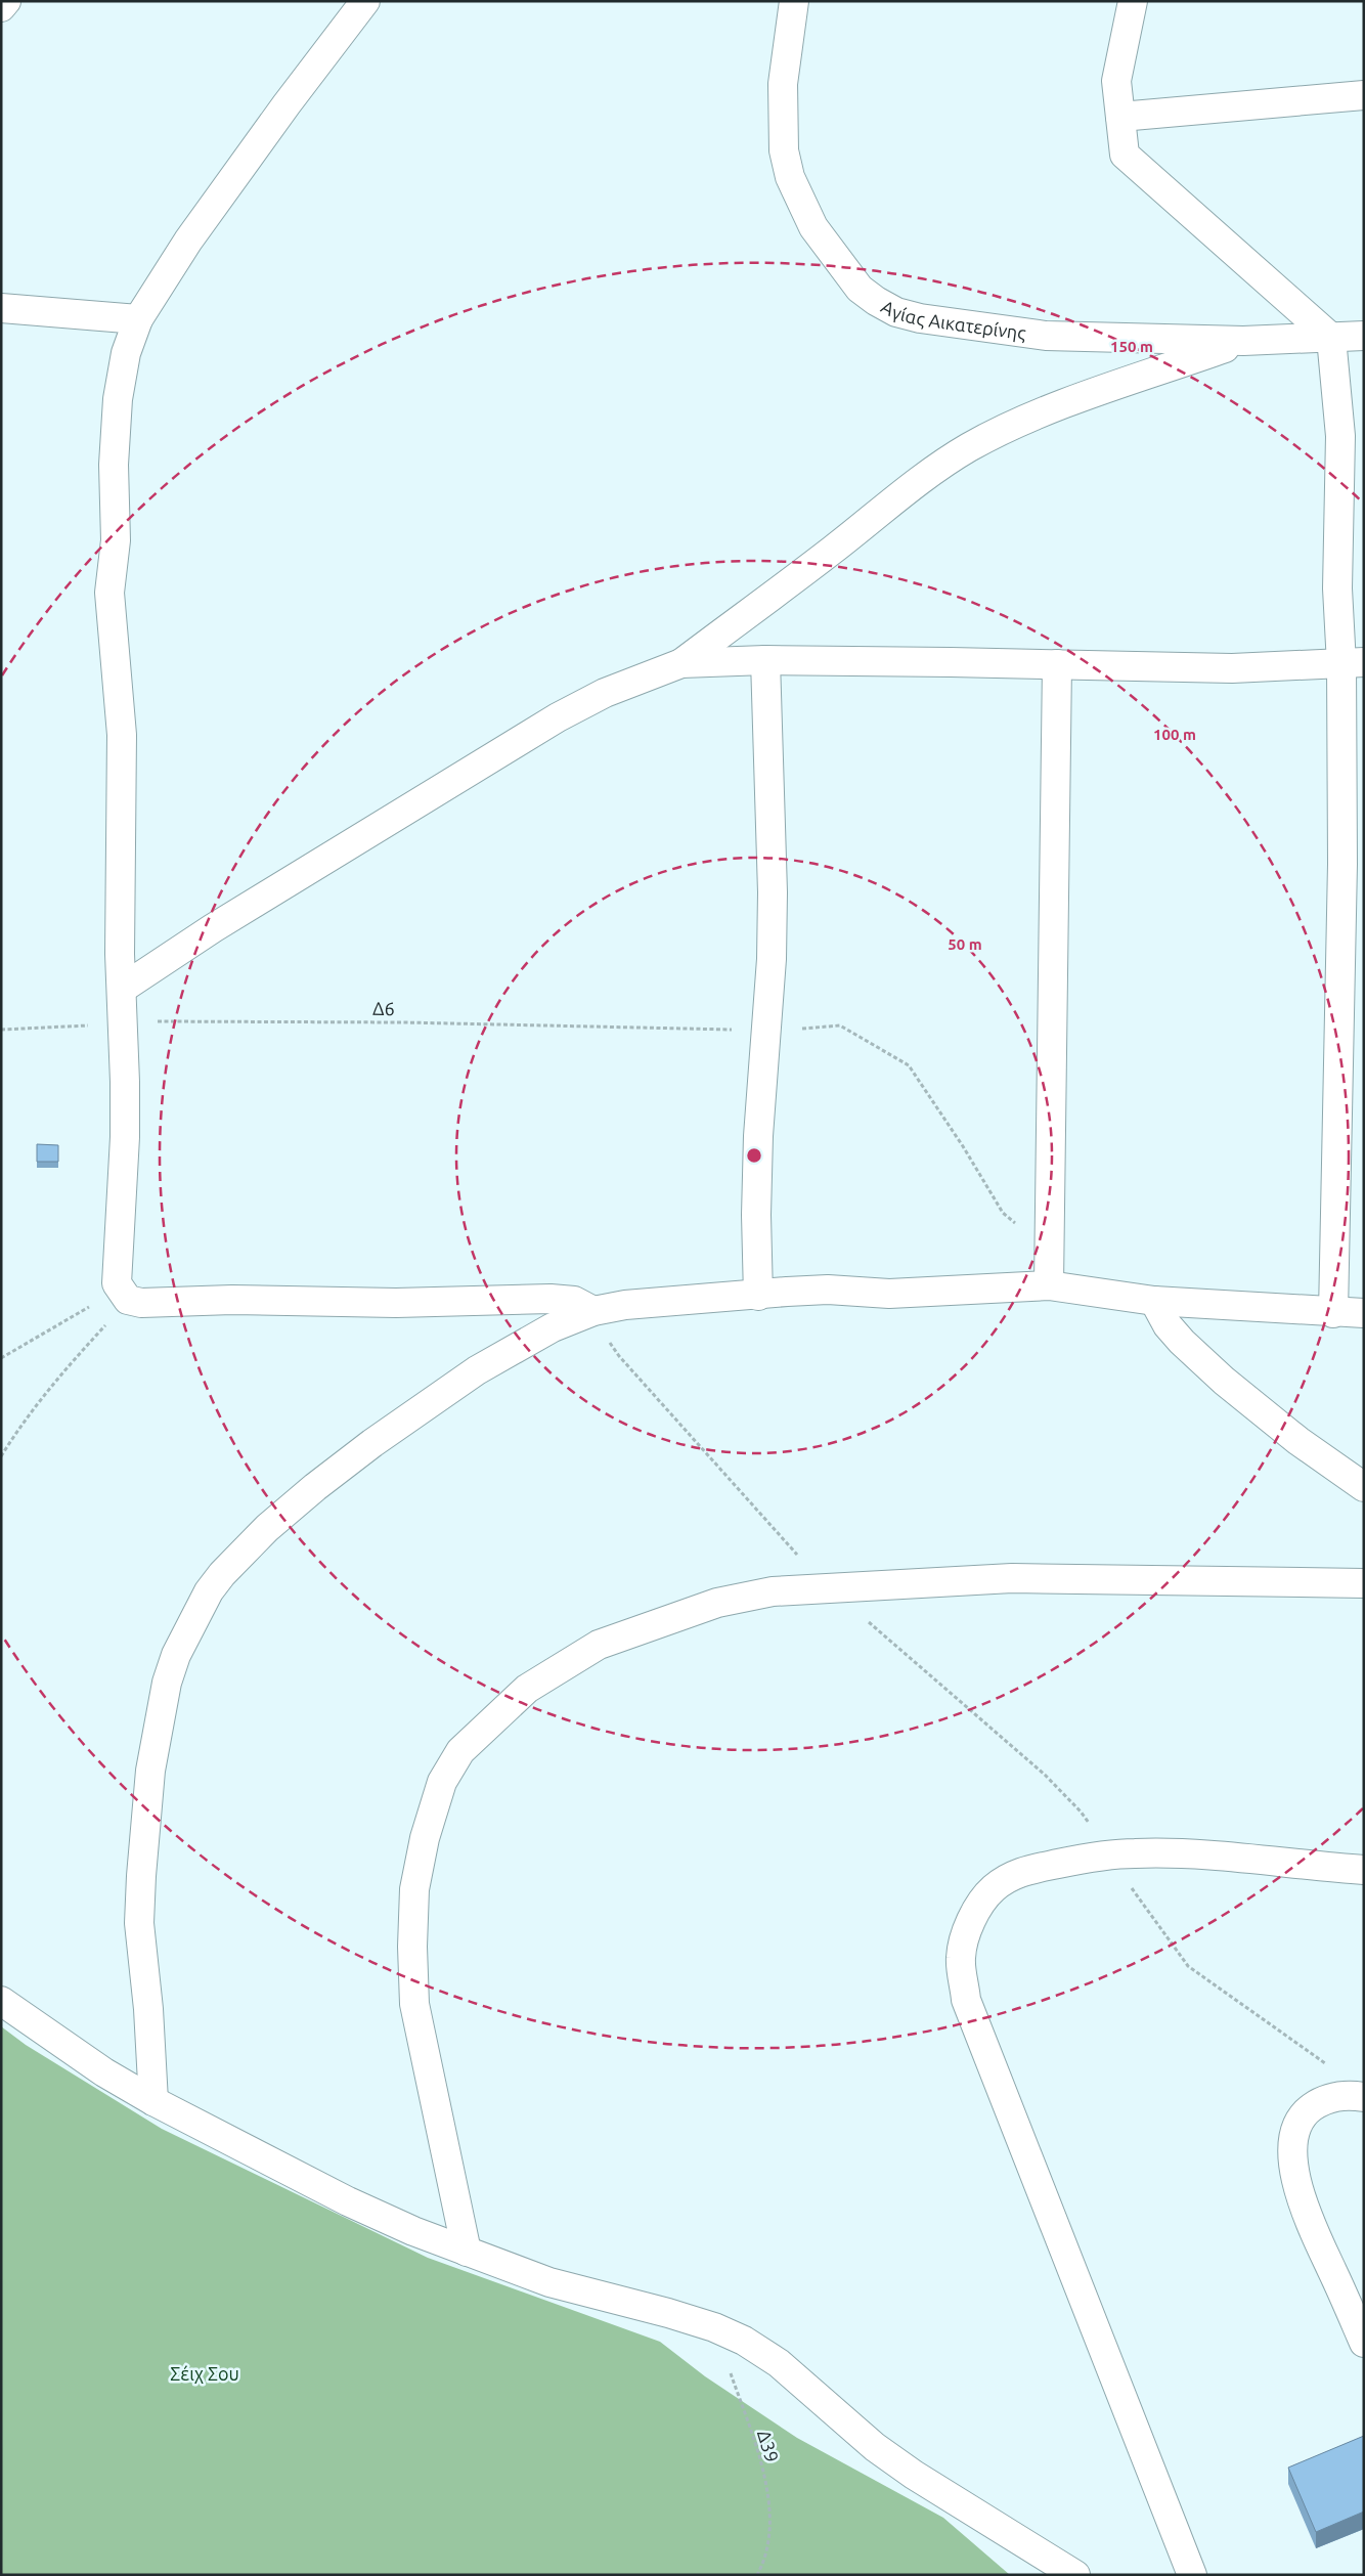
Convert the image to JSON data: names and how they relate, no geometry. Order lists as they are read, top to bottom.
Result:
{
  "streets": {
    "street": ["Αγίας Αικατερίνης"],
    "path": ["Δ6", "Δ39"]
  },
  "parks": ["Σέιχ Σου"],
  "rings": ["150 m", "100 m", "50 m"]
}
